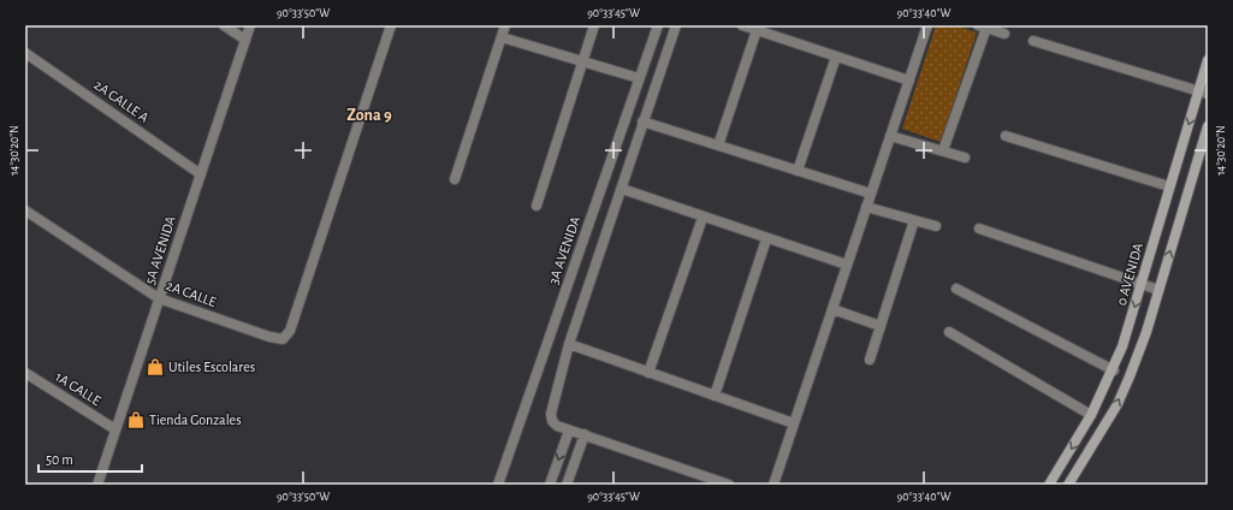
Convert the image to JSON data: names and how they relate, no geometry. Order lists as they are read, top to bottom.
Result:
{
  "streets": {
    "main road": ["0 AVENIDA"],
    "street": [
      "2A CALLE A",
      "5A AVENIDA",
      "3A AVENIDA",
      "2A CALLE",
      "1A CALLE"
    ]
  },
  "crossings": [
    ["2A CALLE A", "5A AVENIDA"],
    ["5A AVENIDA", "2A CALLE"],
    ["5A AVENIDA", "1A CALLE"]
  ],
  "districts": ["Zona 9"],
  "places": {
    "shop": ["Utiles Escolares", "Tienda Gonzales"]
  },
  "scale_bar": "50 m",
  "coordinates": [
    "90°33'50\"W",
    "90°33'45\"W",
    "90°33'40\"W",
    "14°30'20\"N"
  ]
}
